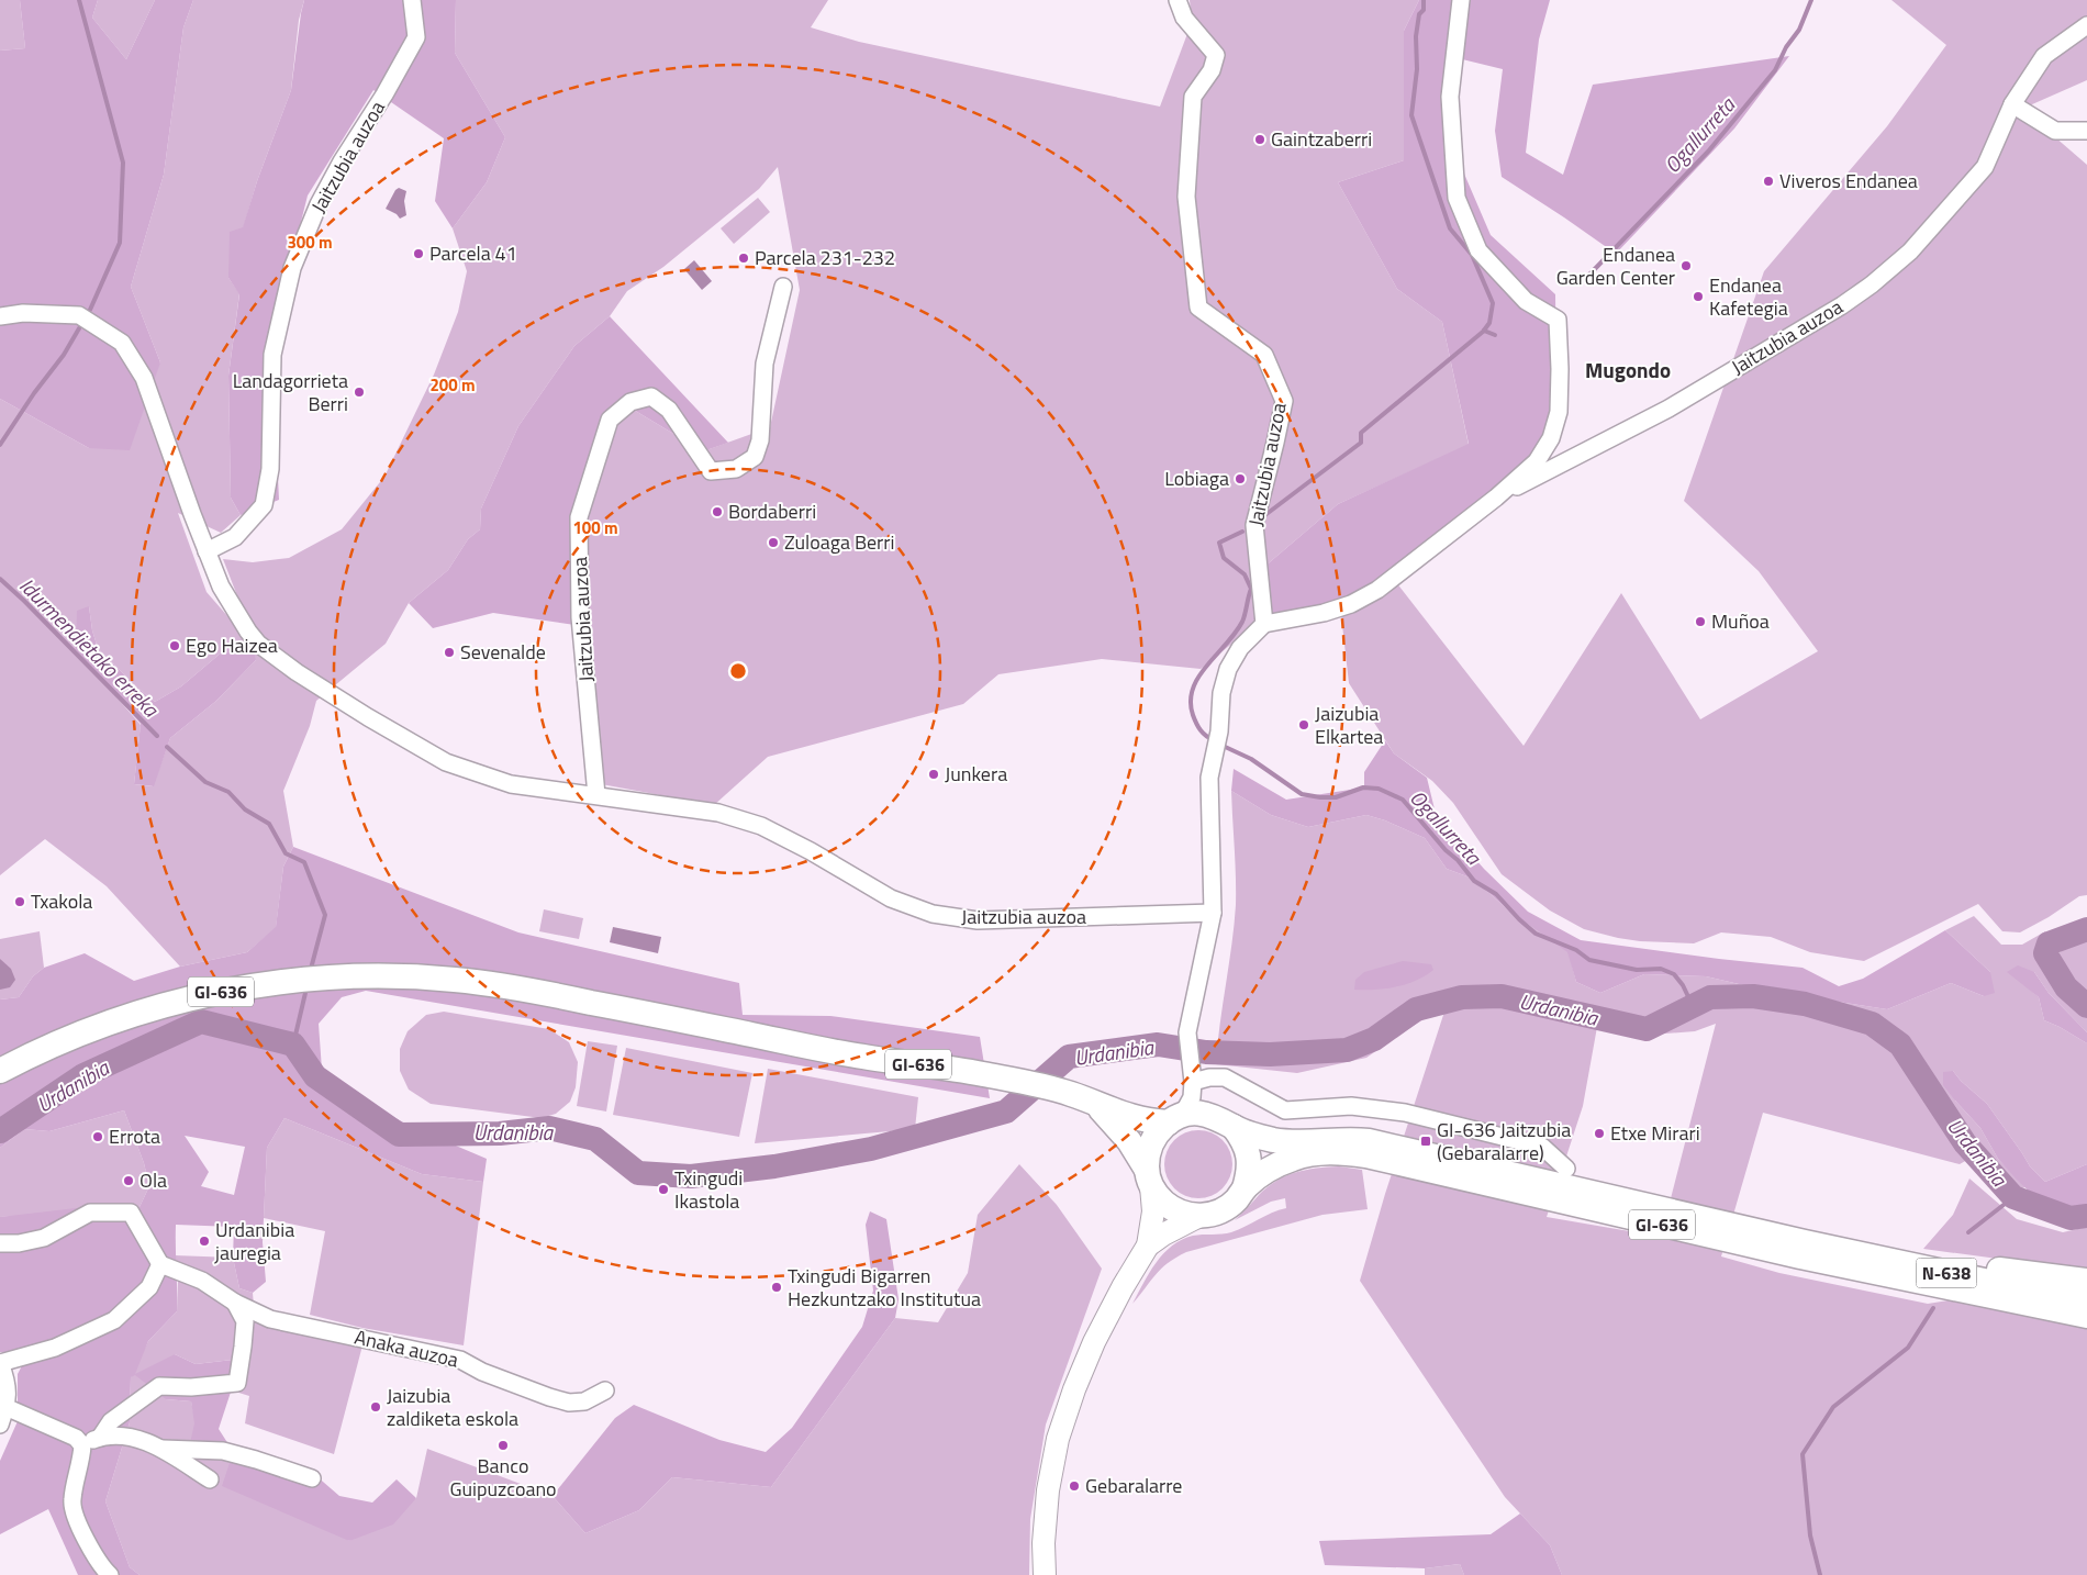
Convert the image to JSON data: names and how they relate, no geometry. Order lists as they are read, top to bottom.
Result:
{
  "streets": {
    "main road": ["GI-636", "N-638"],
    "street": ["Jaitzubia auzoa", "Anaka auzoa"]
  },
  "crossings": [
    ["GI-636", "N-638"]
  ],
  "districts": ["Mugondo"],
  "water": ["Ogallurreta", "Idurmendietako erreka", "Urdanibia"],
  "places": {
    "other": [
      "Gaintzaberri",
      "Viveros Endanea",
      "Parcela 41",
      "Parcela 231-232",
      "Endanea Garden Center",
      "Endanea Kafetegia",
      "Landagorrieta Berri",
      "Lobiaga",
      "Bordaberri",
      "Zuloaga Berri",
      "Muñoa",
      "Ego Haizea",
      "Sevenalde",
      "Jaizubia Elkartea",
      "Junkera",
      "Txakola",
      "Etxe Mirari",
      "Errota",
      "Ola",
      "Txingudi Ikastola",
      "Urdanibia jauregia",
      "Txingudi Bigarren Hezkuntzako Institutua",
      "Jaizubia zaldiketa eskola",
      "Banco Guipuzcoano",
      "Gebaralarre"
    ],
    "transit": ["GI-636 Jaitzubia (Gebaralarre)"]
  },
  "rings": ["300 m", "200 m", "100 m"]
}
